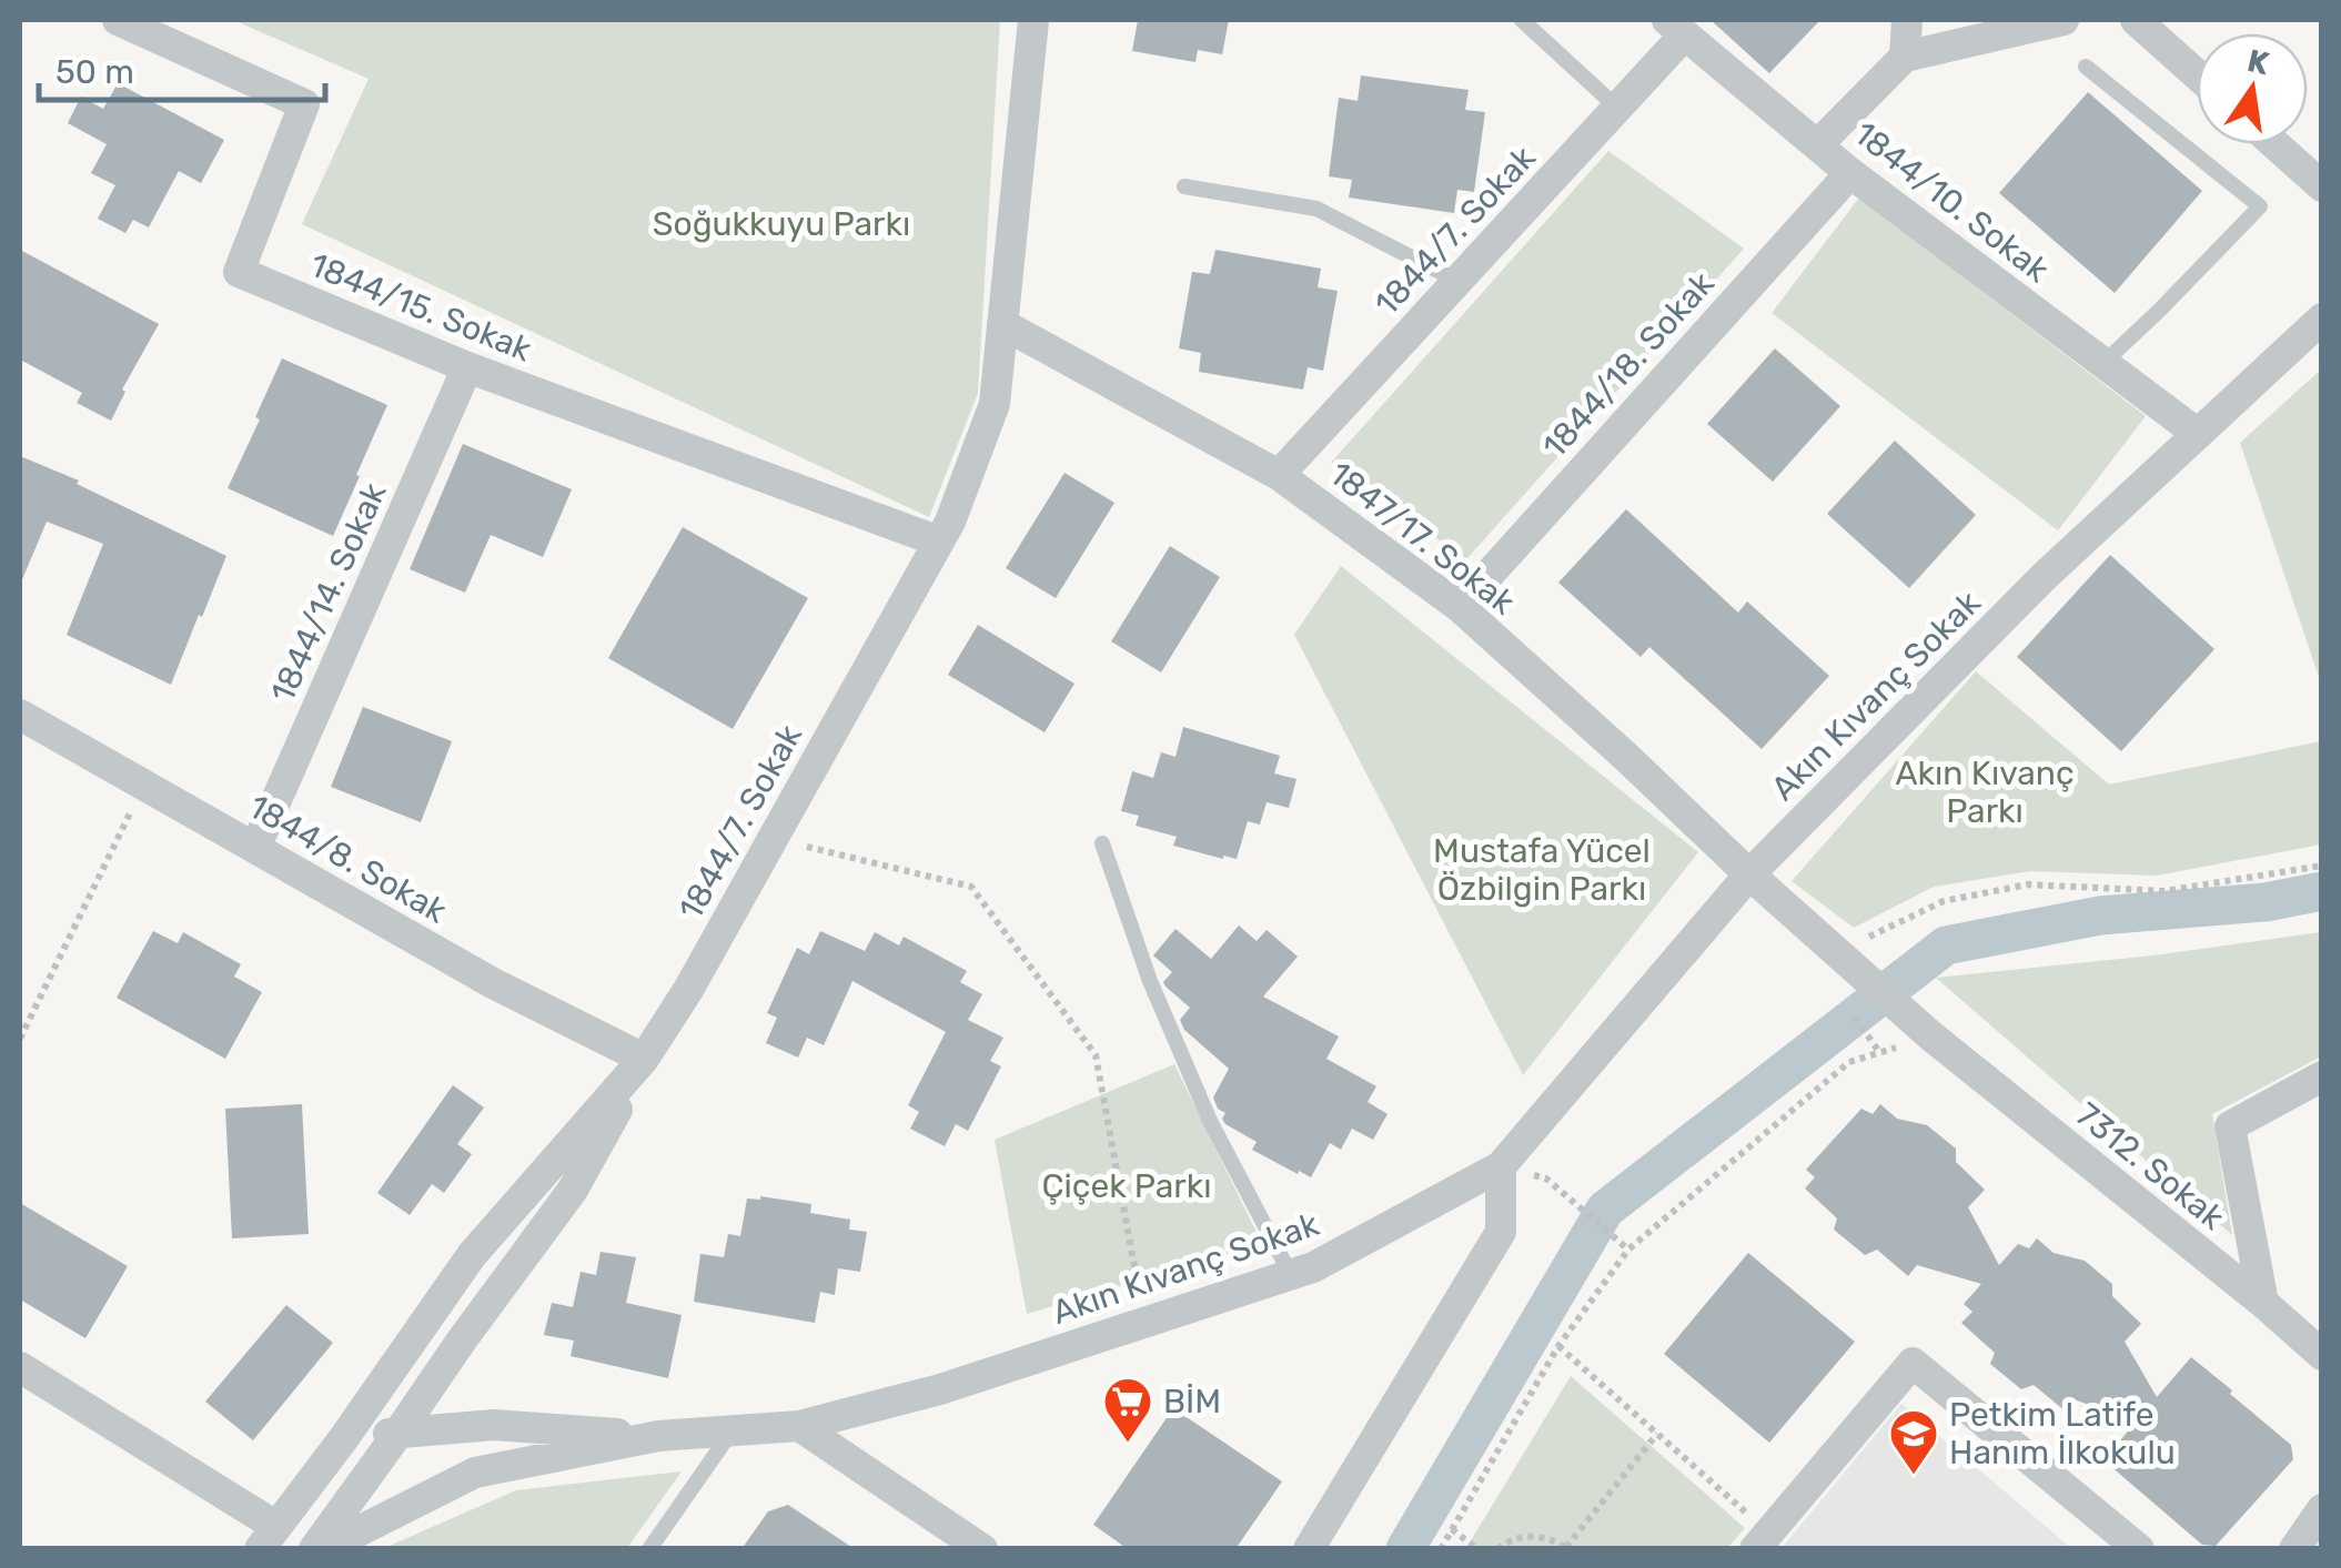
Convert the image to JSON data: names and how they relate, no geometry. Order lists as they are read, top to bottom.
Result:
{
  "streets": {
    "street": [
      "1844/10. Sokak",
      "1844/7. Sokak",
      "1844/15. Sokak",
      "1844/18. Sokak",
      "1847/17. Sokak",
      "1844/14. Sokak",
      "Akın Kıvanç Sokak",
      "1844/8. Sokak",
      "7312. Sokak"
    ]
  },
  "crossings": [
    ["1844/10. Sokak", "1844/7. Sokak"],
    ["1844/10. Sokak", "1844/18. Sokak"],
    ["1844/10. Sokak", "Akın Kıvanç Sokak"],
    ["1844/7. Sokak", "1844/15. Sokak"],
    ["1844/7. Sokak", "1847/17. Sokak"],
    ["1844/7. Sokak", "1844/8. Sokak"],
    ["1844/15. Sokak", "1844/14. Sokak"],
    ["1844/18. Sokak", "1847/17. Sokak"],
    ["1847/17. Sokak", "Akın Kıvanç Sokak"],
    ["1847/17. Sokak", "7312. Sokak"],
    ["1844/14. Sokak", "1844/8. Sokak"]
  ],
  "parks": [
    "Soğukkuyu Parkı",
    "Akın Kıvanç Parkı",
    "Mustafa Yücel Özbilgin Parkı",
    "Çiçek Parkı"
  ],
  "places": {
    "supermarket": ["BİM"],
    "school or university": ["Petkim Latife Hanım İlkokulu"]
  },
  "scale_bar": "50 m",
  "north": "top"
}
